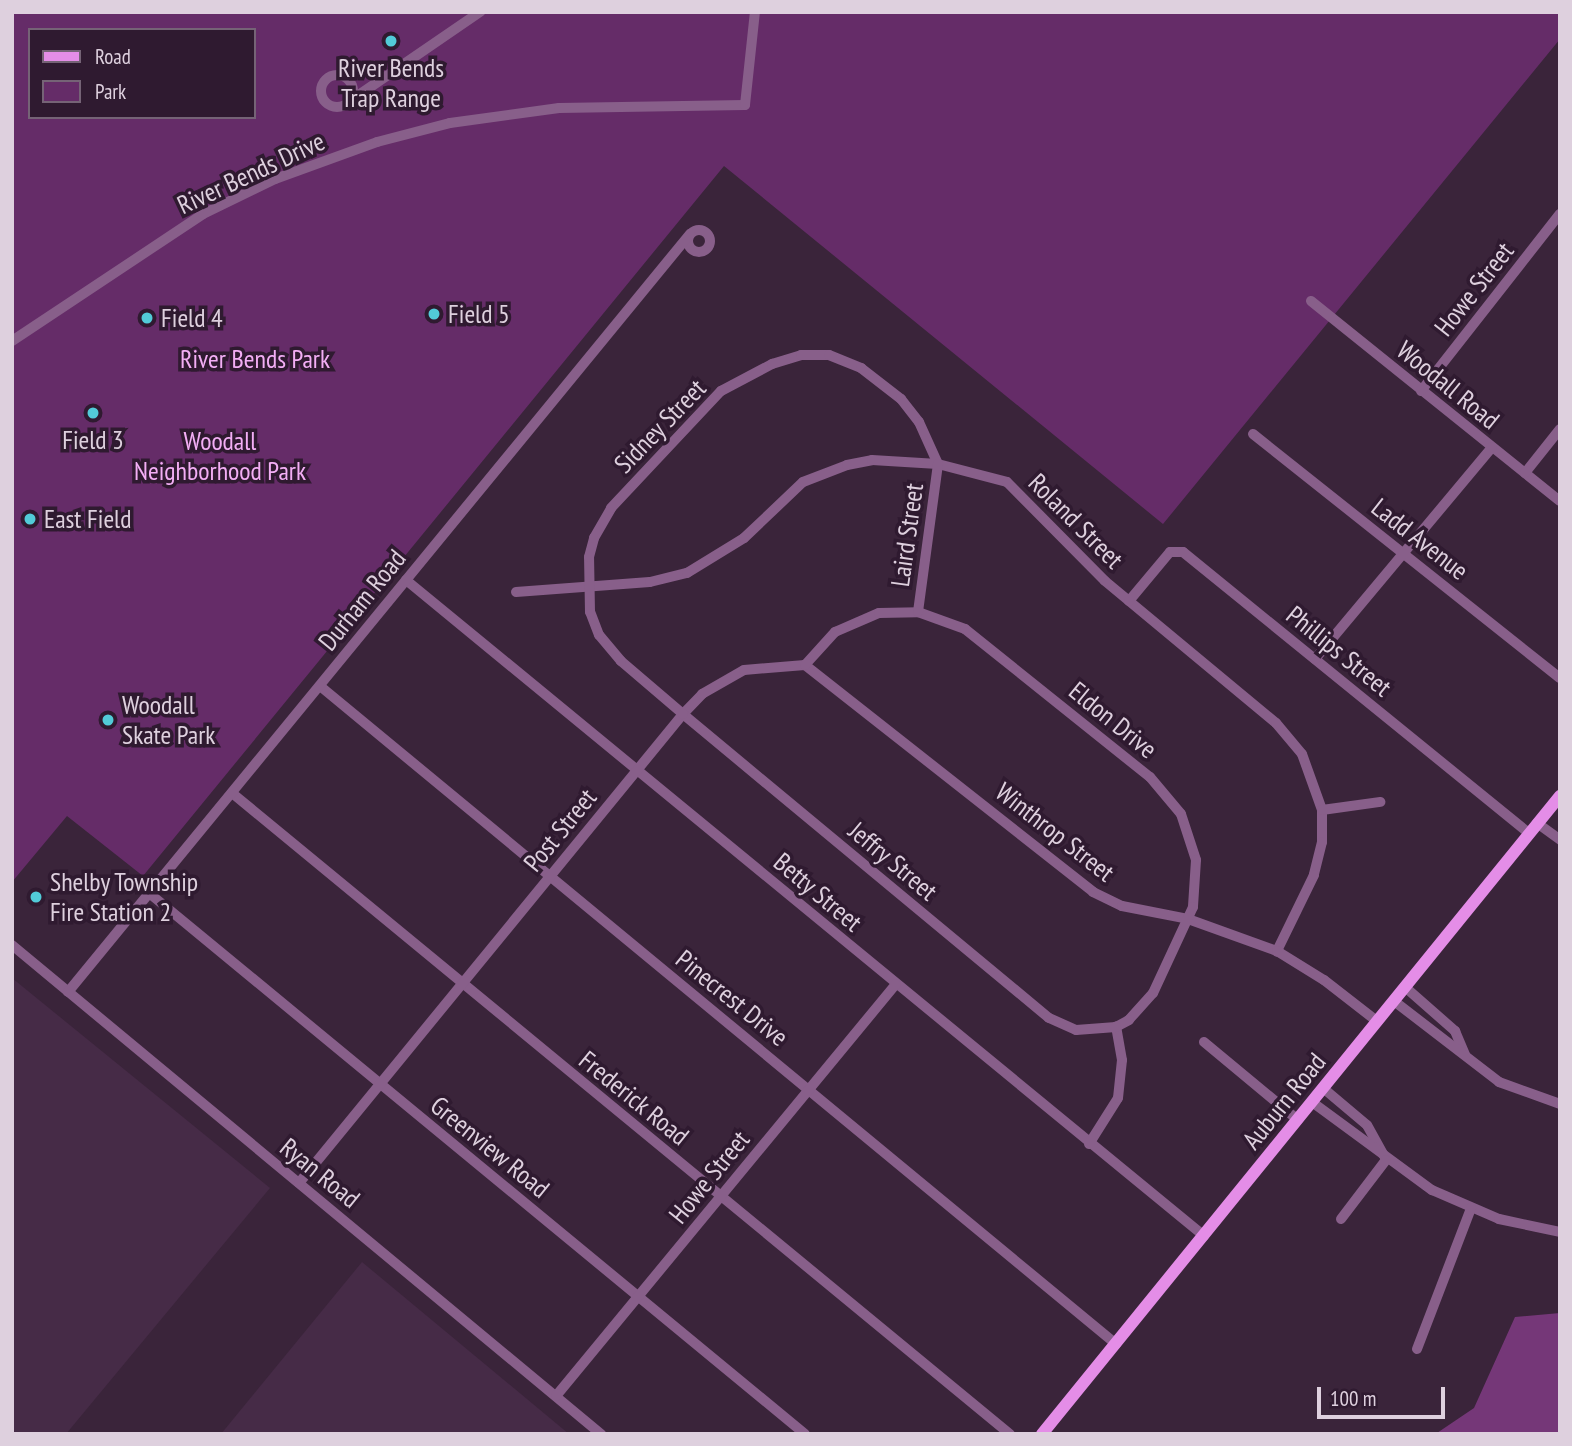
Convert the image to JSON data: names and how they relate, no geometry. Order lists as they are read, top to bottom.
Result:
{
  "streets": {
    "main road": ["Auburn Road"],
    "street": [
      "River Bends Drive",
      "Howe Street",
      "Woodall Road",
      "Sidney Street",
      "Roland Street",
      "Laird Street",
      "Ladd Avenue",
      "Durham Road",
      "Phillips Street",
      "Eldon Drive",
      "Post Street",
      "Winthrop Street",
      "Jeffry Street",
      "Betty Street",
      "Pinecrest Drive",
      "Frederick Road",
      "Greenview Road",
      "Ryan Road"
    ]
  },
  "crossings": [
    ["Howe Street", "Woodall Road"],
    ["Howe Street", "Betty Street"],
    ["Howe Street", "Pinecrest Drive"],
    ["Howe Street", "Frederick Road"],
    ["Howe Street", "Greenview Road"],
    ["Howe Street", "Ryan Road"],
    ["Sidney Street", "Roland Street"],
    ["Sidney Street", "Laird Street"],
    ["Sidney Street", "Jeffry Street"],
    ["Roland Street", "Laird Street"],
    ["Roland Street", "Phillips Street"],
    ["Roland Street", "Winthrop Street"],
    ["Roland Street", "Jeffry Street"],
    ["Laird Street", "Eldon Drive"],
    ["Durham Road", "Betty Street"],
    ["Durham Road", "Pinecrest Drive"],
    ["Durham Road", "Frederick Road"],
    ["Durham Road", "Greenview Road"],
    ["Durham Road", "Ryan Road"],
    ["Phillips Street", "Auburn Road"],
    ["Eldon Drive", "Winthrop Street"],
    ["Post Street", "Winthrop Street"],
    ["Post Street", "Jeffry Street"],
    ["Post Street", "Betty Street"],
    ["Post Street", "Pinecrest Drive"],
    ["Post Street", "Frederick Road"],
    ["Post Street", "Greenview Road"],
    ["Post Street", "Ryan Road"],
    ["Winthrop Street", "Auburn Road"],
    ["Betty Street", "Auburn Road"],
    ["Pinecrest Drive", "Auburn Road"]
  ],
  "parks": ["River Bends Park", "Woodall Neighborhood Park"],
  "places": [
    "River Bends Trap Range",
    "Field 5",
    "Field 4",
    "Field 3",
    "East Field",
    "Woodall Skate Park",
    "Shelby Township Fire Station 2"
  ],
  "legend": ["Road", "Park"],
  "scale_bar": "100 m"
}
